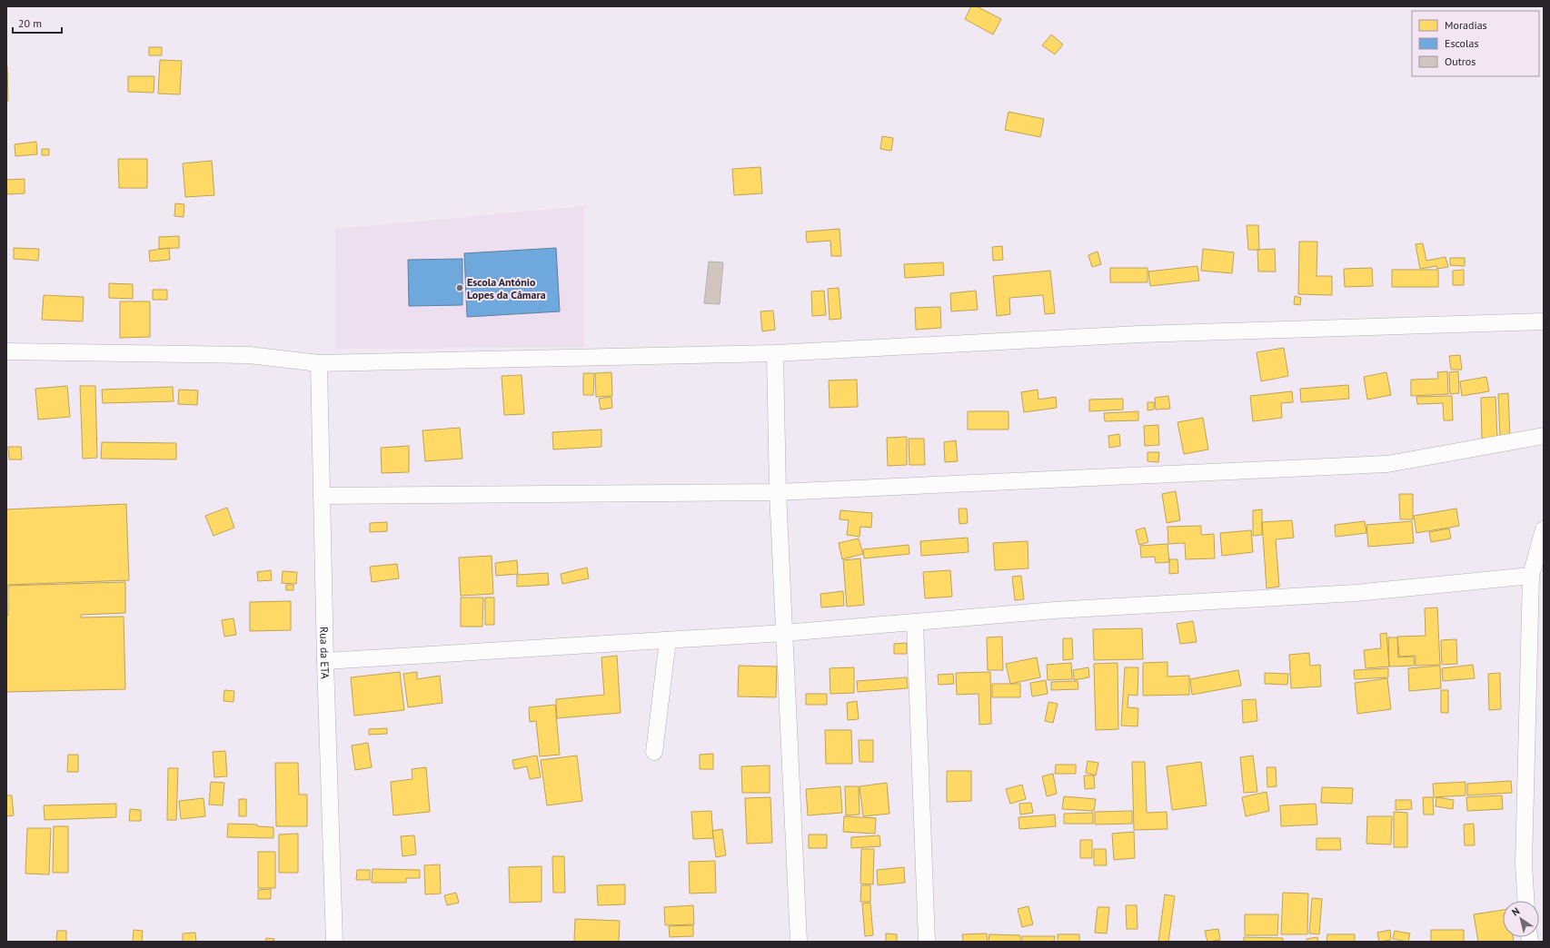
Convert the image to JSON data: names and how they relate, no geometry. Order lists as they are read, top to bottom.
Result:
{
  "streets": {
    "street": ["Rua da ETA"]
  },
  "places": ["Escola António Lopes da Câmara"],
  "legend": ["Moradias", "Escolas", "Outros"],
  "scale_bar": "20 m",
  "north": "top left"
}
